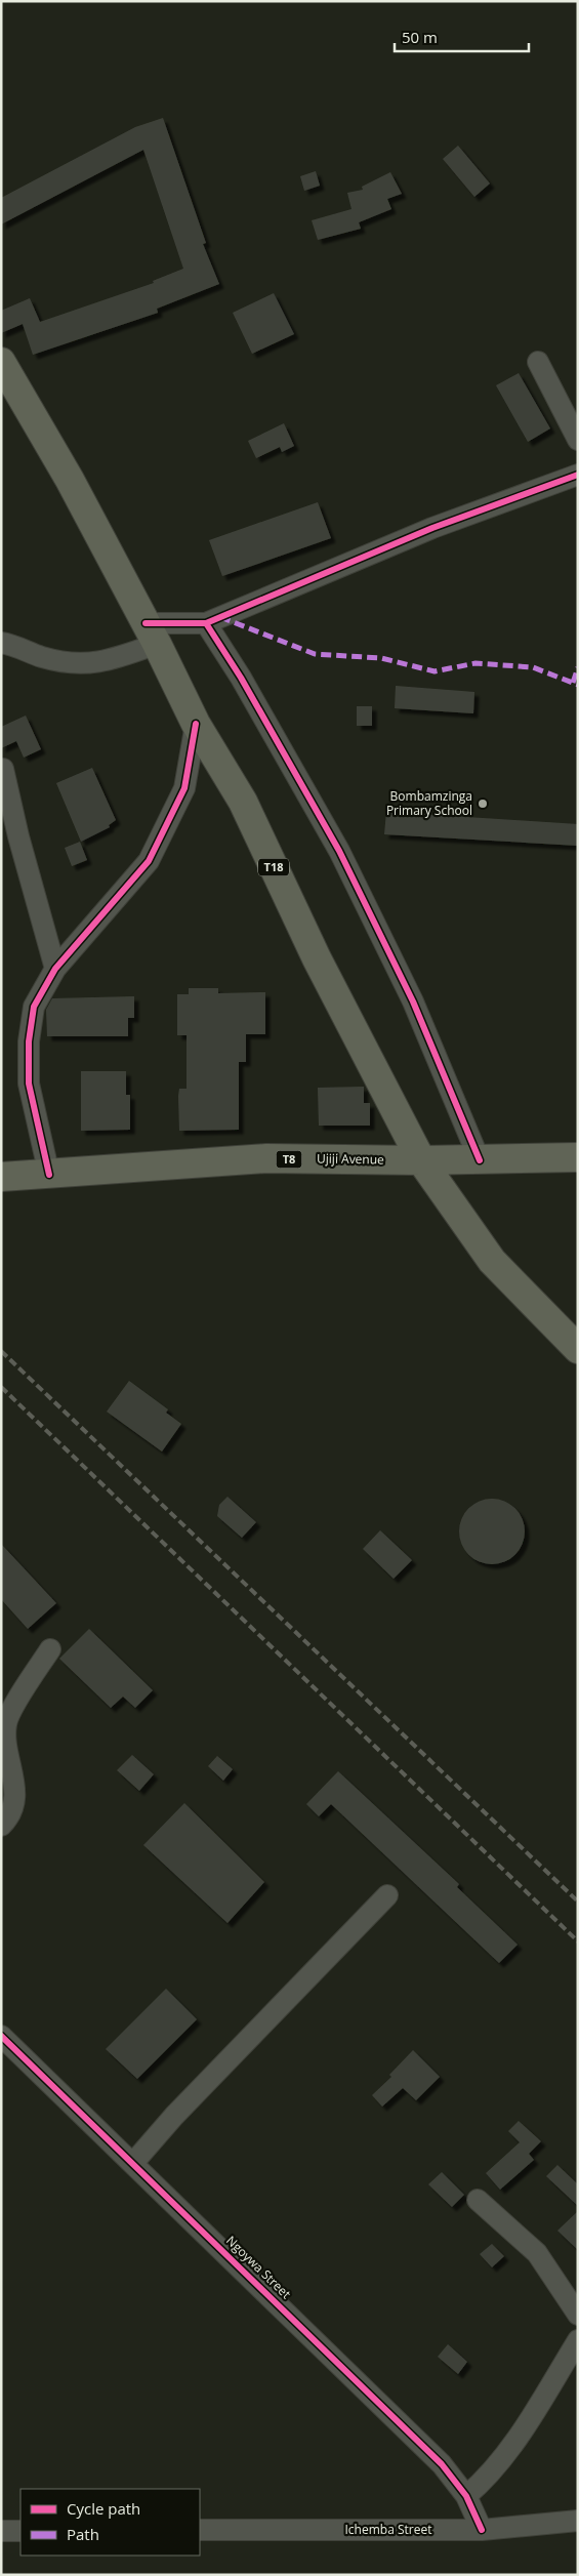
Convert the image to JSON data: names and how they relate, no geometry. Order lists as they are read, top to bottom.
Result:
{
  "streets": {
    "highway": ["T18", "T8", "Ujiji Avenue"],
    "street": ["Ngoywa Street", "Ichemba Street"]
  },
  "crossings": [
    ["T18", "Ujiji Avenue"],
    ["Ngoywa Street", "Ichemba Street"]
  ],
  "places": ["Bombamzinga Primary School"],
  "legend": ["Cycle path", "Path"],
  "scale_bar": "50 m"
}
